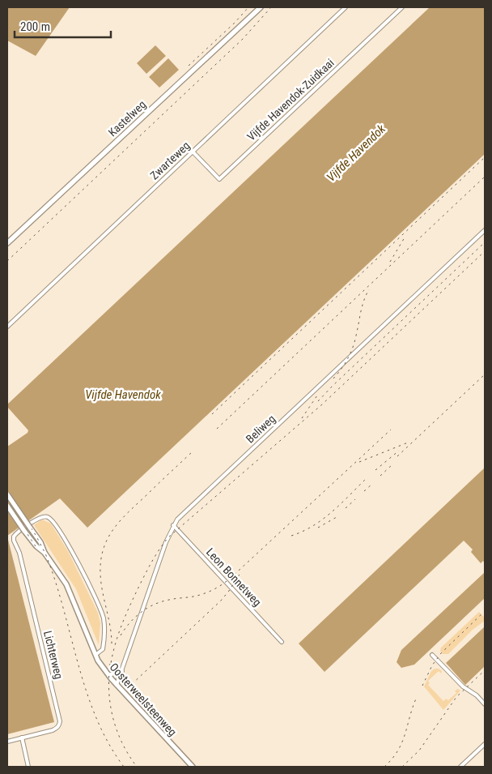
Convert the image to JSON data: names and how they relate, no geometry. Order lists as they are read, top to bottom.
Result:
{
  "streets": {
    "main road": ["Kastelweg", "Oosterweelsteenweg"],
    "street": [
      "Vijfde Havendok-Zuidkaai",
      "Zwarteweg",
      "Beliweg",
      "Leon Bonnetweg",
      "Lichterweg"
    ]
  },
  "crossings": [
    ["Vijfde Havendok-Zuidkaai", "Zwarteweg"],
    ["Beliweg", "Leon Bonnetweg"],
    ["Beliweg", "Oosterweelsteenweg"],
    ["Lichterweg", "Oosterweelsteenweg"]
  ],
  "water": ["Vijfde Havendok"],
  "scale_bar": "200 m"
}
